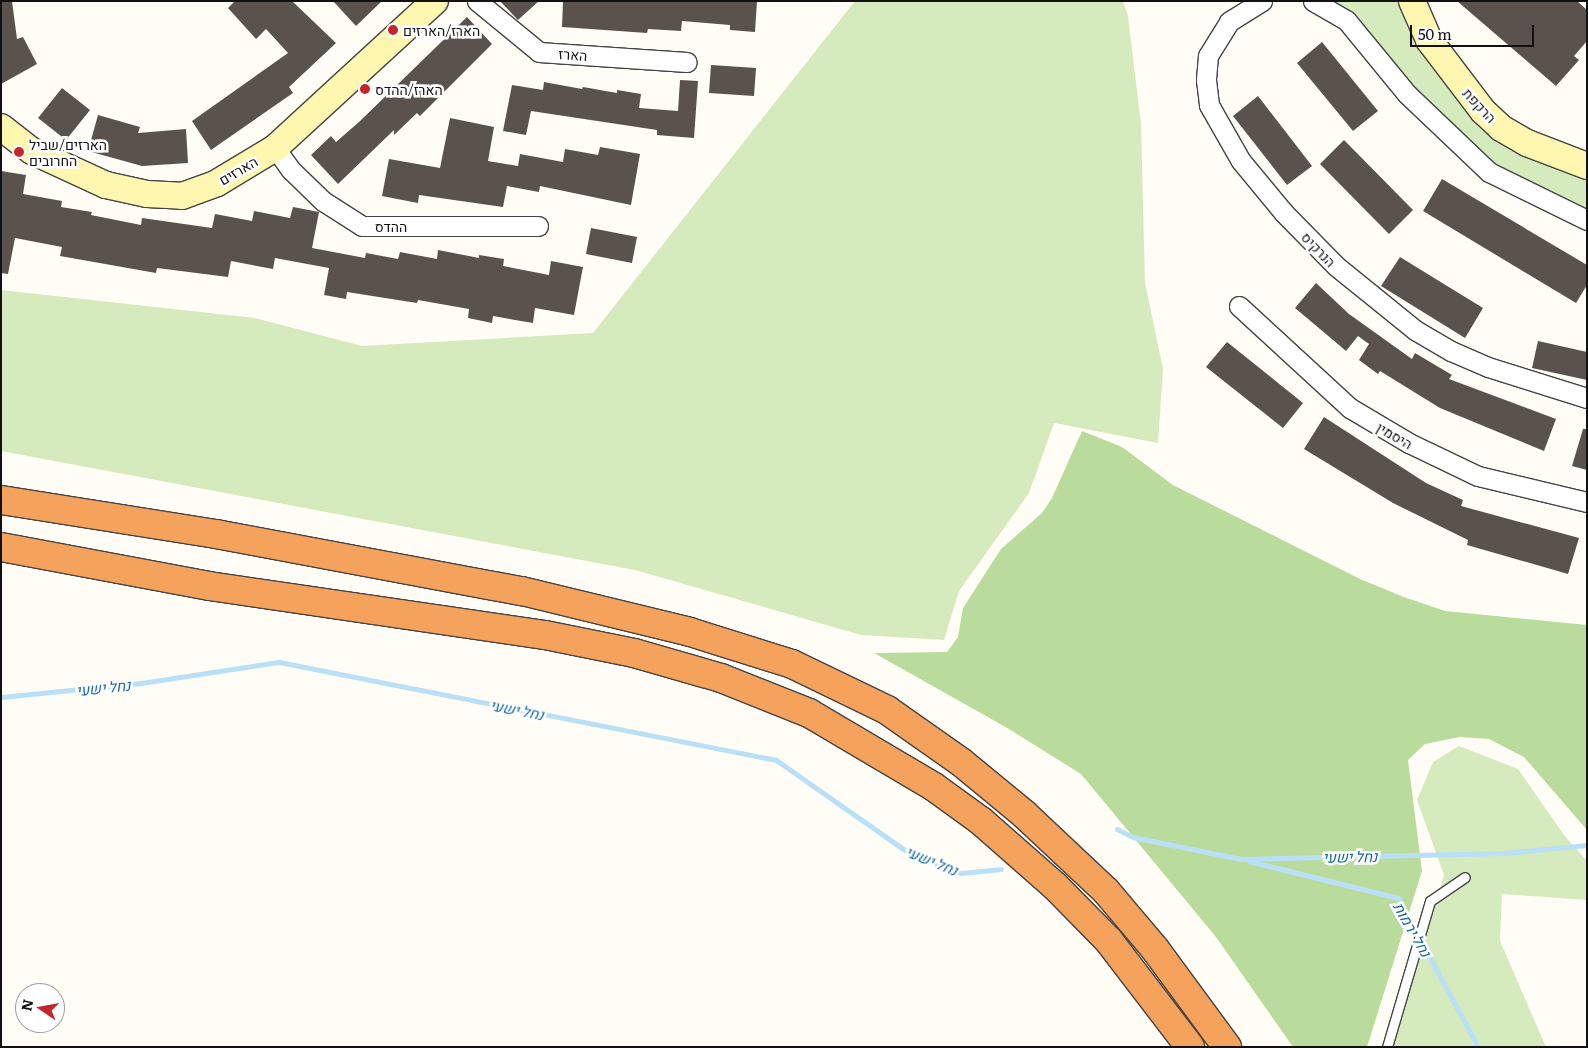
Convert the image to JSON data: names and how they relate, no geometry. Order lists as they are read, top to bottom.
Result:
{
  "streets": {
    "street": [
      "הארז",
      "הרקפת",
      "הארזים",
      "ההדס",
      "הנרקיס",
      "היסמין"
    ]
  },
  "crossings": [
    ["הארזים", "ההדס"]
  ],
  "water": ["נחל ישעי", "נחל ירמות"],
  "places": ["הארז/הארזים", "הארז/ההדס", "הארזים/שביל החרובים"],
  "scale_bar": "50 m",
  "north": "left"
}
